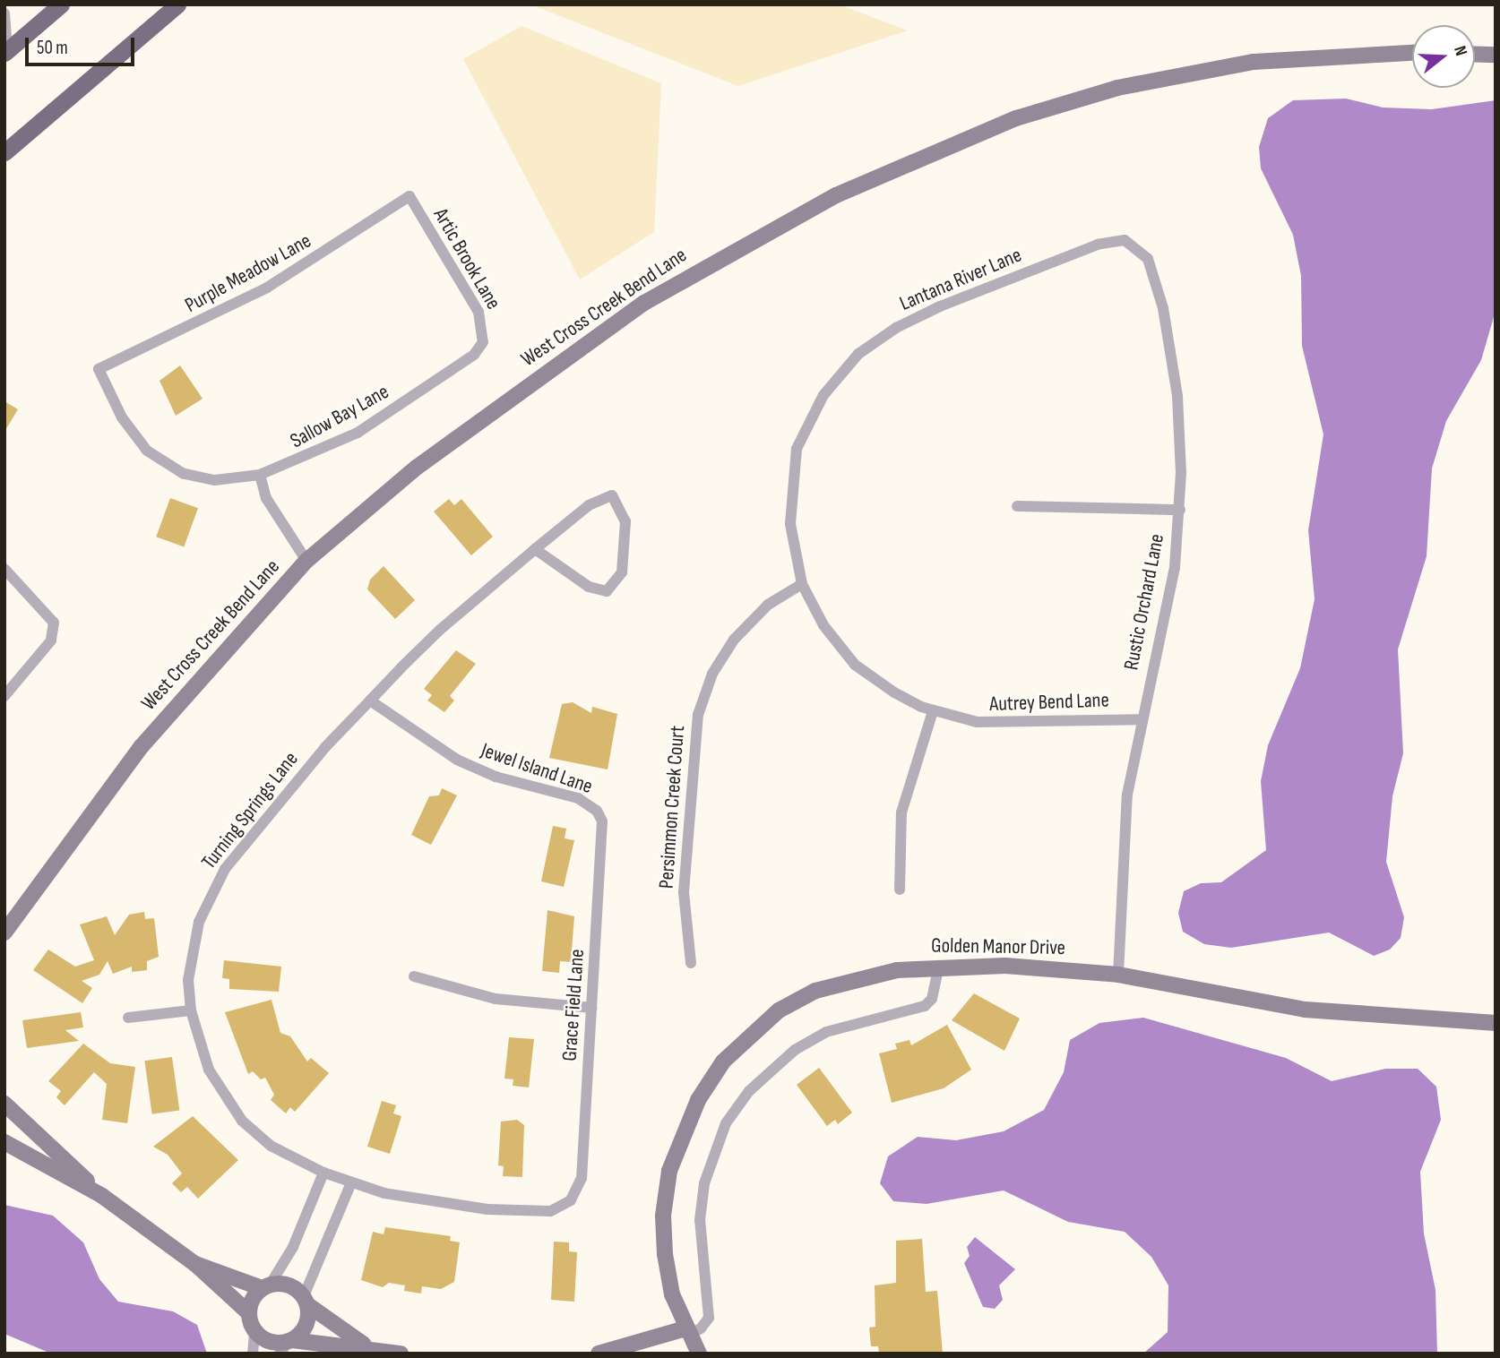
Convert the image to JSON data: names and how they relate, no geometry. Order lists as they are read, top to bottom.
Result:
{
  "streets": {
    "street": [
      "Artic Brook Lane",
      "Purple Meadow Lane",
      "Lantana River Lane",
      "West Cross Creek Bend Lane",
      "Sallow Bay Lane",
      "Rustic Orchard Lane",
      "Autrey Bend Lane",
      "Jewel Island Lane",
      "Persimmon Creek Court",
      "Turning Springs Lane",
      "Golden Manor Drive",
      "Grace Field Lane"
    ]
  },
  "crossings": [
    ["Artic Brook Lane", "Purple Meadow Lane"],
    ["Artic Brook Lane", "Sallow Bay Lane"],
    ["Purple Meadow Lane", "Sallow Bay Lane"],
    ["Lantana River Lane", "Rustic Orchard Lane"],
    ["Lantana River Lane", "Autrey Bend Lane"],
    ["Rustic Orchard Lane", "Autrey Bend Lane"],
    ["Rustic Orchard Lane", "Golden Manor Drive"],
    ["Autrey Bend Lane", "Persimmon Creek Court"],
    ["Jewel Island Lane", "Turning Springs Lane"],
    ["Jewel Island Lane", "Grace Field Lane"],
    ["Turning Springs Lane", "Grace Field Lane"]
  ],
  "scale_bar": "50 m",
  "north": "right"
}
